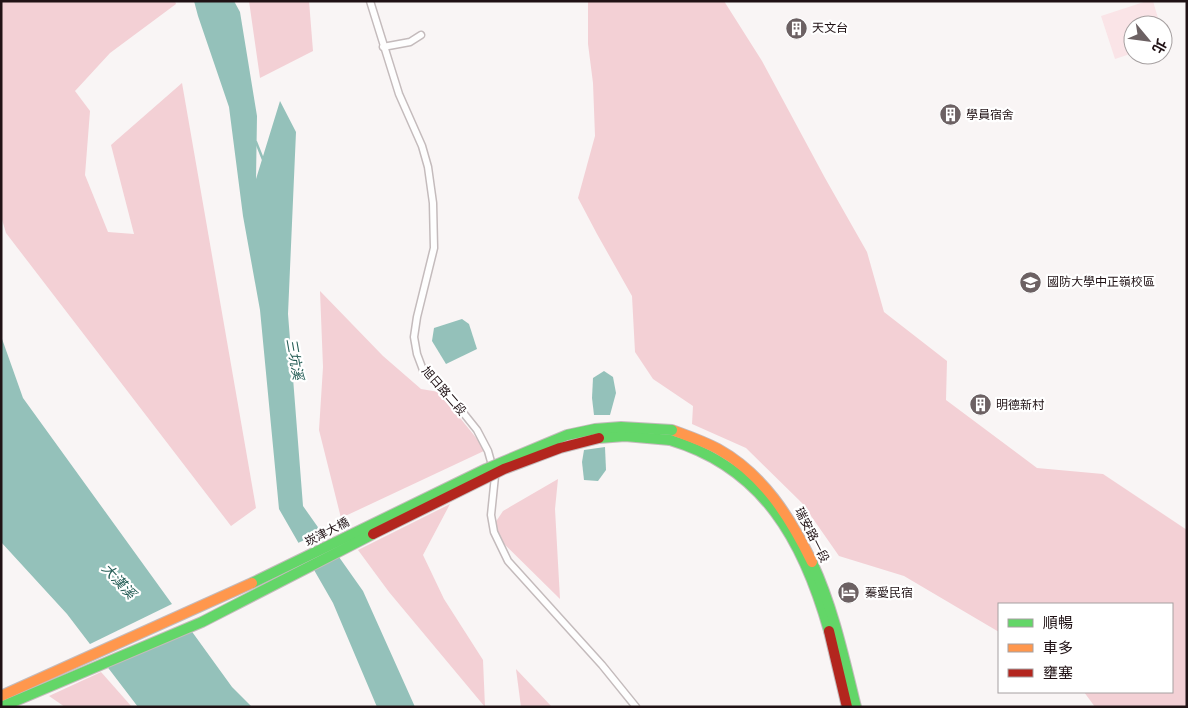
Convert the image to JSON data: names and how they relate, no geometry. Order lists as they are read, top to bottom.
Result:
{
  "streets": {
    "main road": ["崁津大橋", "瑞安路一段"],
    "street": ["旭日路二段"]
  },
  "crossings": [
    ["崁津大橋", "瑞安路一段"]
  ],
  "water": ["三坑溪", "大漢溪"],
  "places": {
    "building": ["天文台", "學員宿舍", "明德新村"],
    "school or university": ["國防大學中正嶺校區"],
    "hotel": ["蓁愛民宿"]
  },
  "legend": ["順暢", "車多", "壅塞"],
  "north": "bottom right"
}
